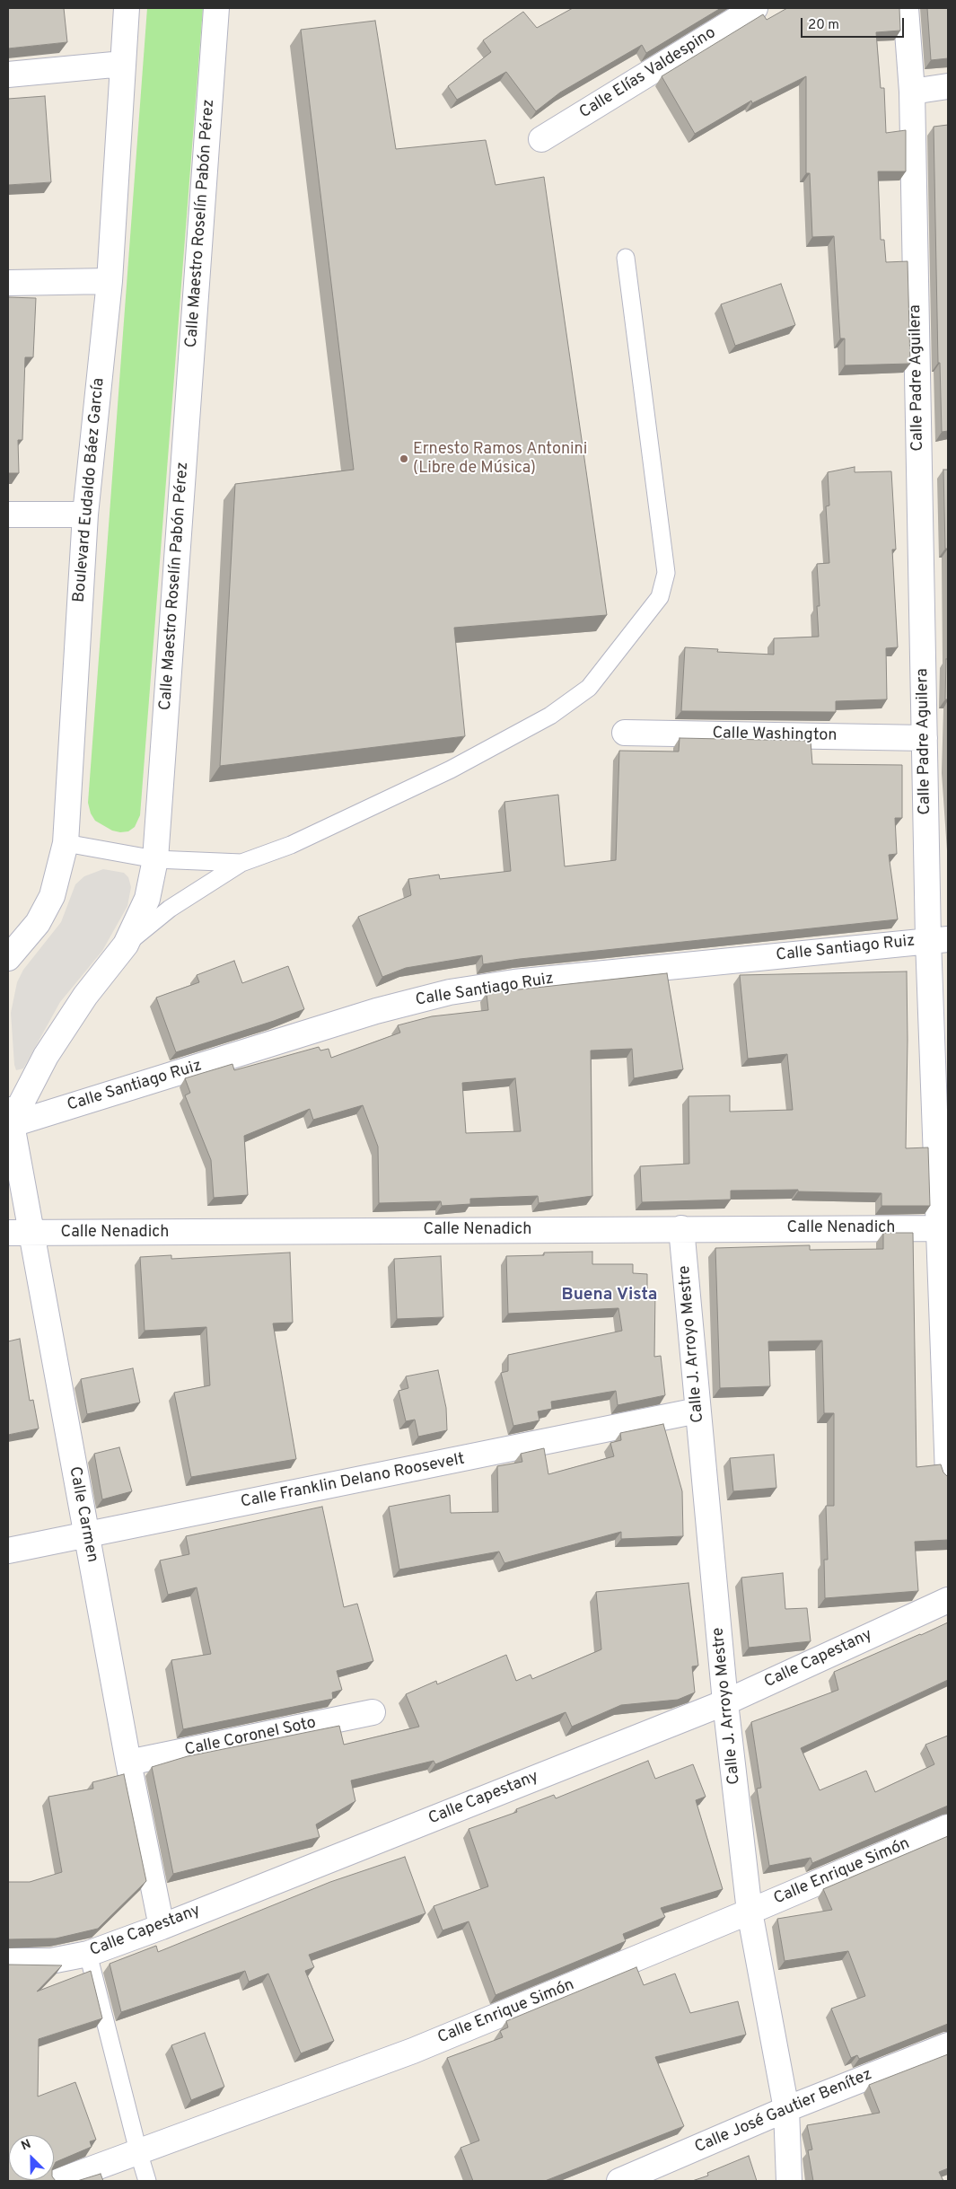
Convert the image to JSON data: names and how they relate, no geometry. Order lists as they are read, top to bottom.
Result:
{
  "streets": {
    "street": [
      "Calle Elías Valdespino",
      "Calle Maestro Roselín Pabón Pérez",
      "Calle Padre Aguilera",
      "Boulevard Eudaldo Báez García",
      "Calle Washington",
      "Calle Santiago Ruiz",
      "Calle Nenadich",
      "Calle J. Arroyo Mestre",
      "Calle Franklin Delano Roosevelt",
      "Calle Carmen",
      "Calle Capestany",
      "Calle Coronel Soto",
      "Calle Enrique Simón",
      "Calle José Gautier Benítez"
    ]
  },
  "crossings": [
    ["Calle Maestro Roselín Pabón Pérez", "Calle Santiago Ruiz"],
    ["Calle Maestro Roselín Pabón Pérez", "Calle Carmen"],
    ["Calle Padre Aguilera", "Calle Washington"],
    ["Calle Padre Aguilera", "Calle Santiago Ruiz"],
    ["Calle Padre Aguilera", "Calle Nenadich"],
    ["Calle Santiago Ruiz", "Calle Carmen"],
    ["Calle Nenadich", "Calle J. Arroyo Mestre"],
    ["Calle Nenadich", "Calle Carmen"],
    ["Calle J. Arroyo Mestre", "Calle Franklin Delano Roosevelt"],
    ["Calle J. Arroyo Mestre", "Calle Capestany"],
    ["Calle J. Arroyo Mestre", "Calle Enrique Simón"],
    ["Calle J. Arroyo Mestre", "Calle José Gautier Benítez"],
    ["Calle Franklin Delano Roosevelt", "Calle Carmen"],
    ["Calle Carmen", "Calle Capestany"],
    ["Calle Carmen", "Calle Coronel Soto"]
  ],
  "districts": ["Buena Vista"],
  "places": ["Ernesto Ramos Antonini (Libre de Música)"],
  "scale_bar": "20 m",
  "north": "top left"
}
